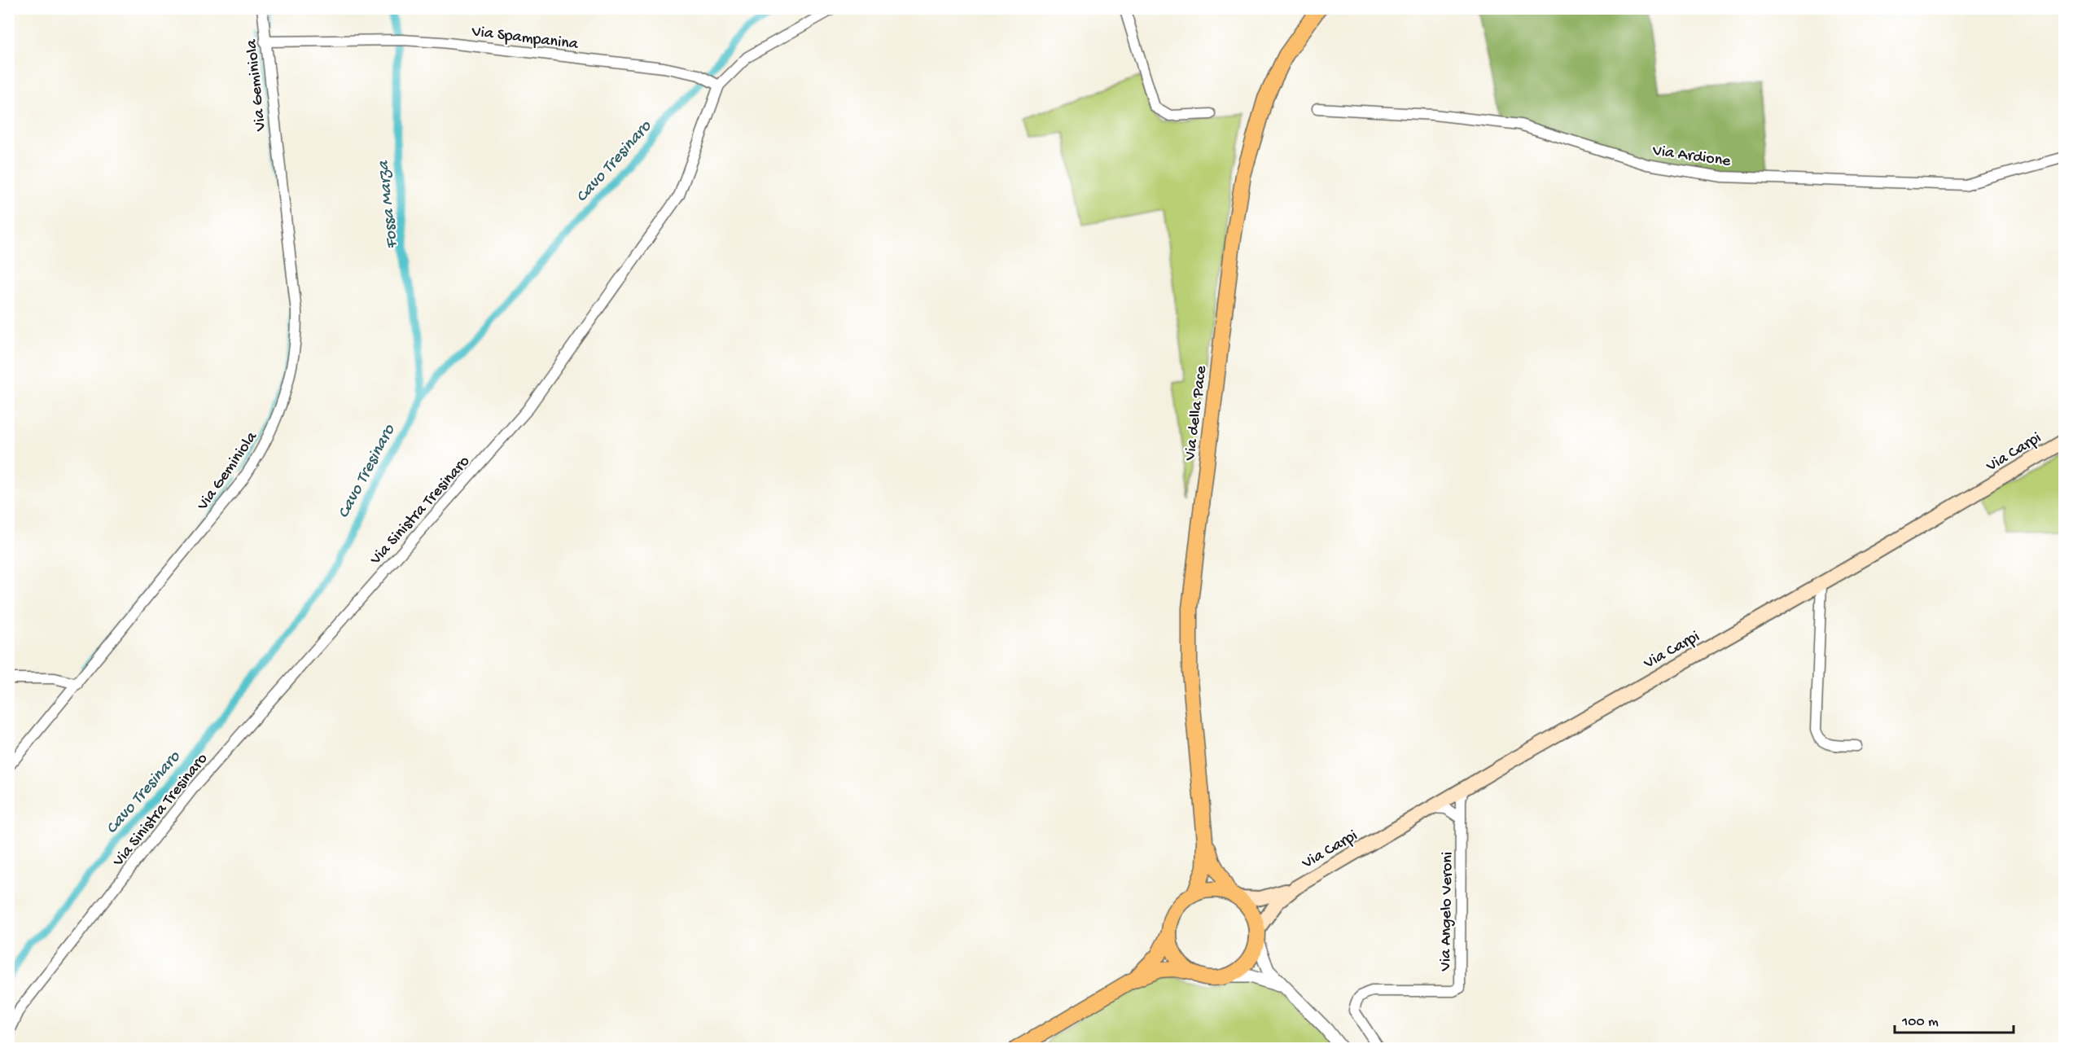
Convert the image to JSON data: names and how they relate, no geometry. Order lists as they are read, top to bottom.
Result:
{
  "streets": {
    "main road": ["Via della Pace", "Via Carpi"],
    "street": [
      "Via Spampanina",
      "Via Geminiola",
      "Via Ardione",
      "Via Sinistra Tresinaro",
      "Via Angelo Veroni"
    ]
  },
  "crossings": [
    ["Via Spampanina", "Via Geminiola"],
    ["Via Spampanina", "Via Sinistra Tresinaro"],
    ["Via della Pace", "Via Carpi"],
    ["Via Carpi", "Via Angelo Veroni"]
  ],
  "water": ["Cavo Tresinaro", "Fossa Marza"],
  "scale_bar": "100 m"
}
